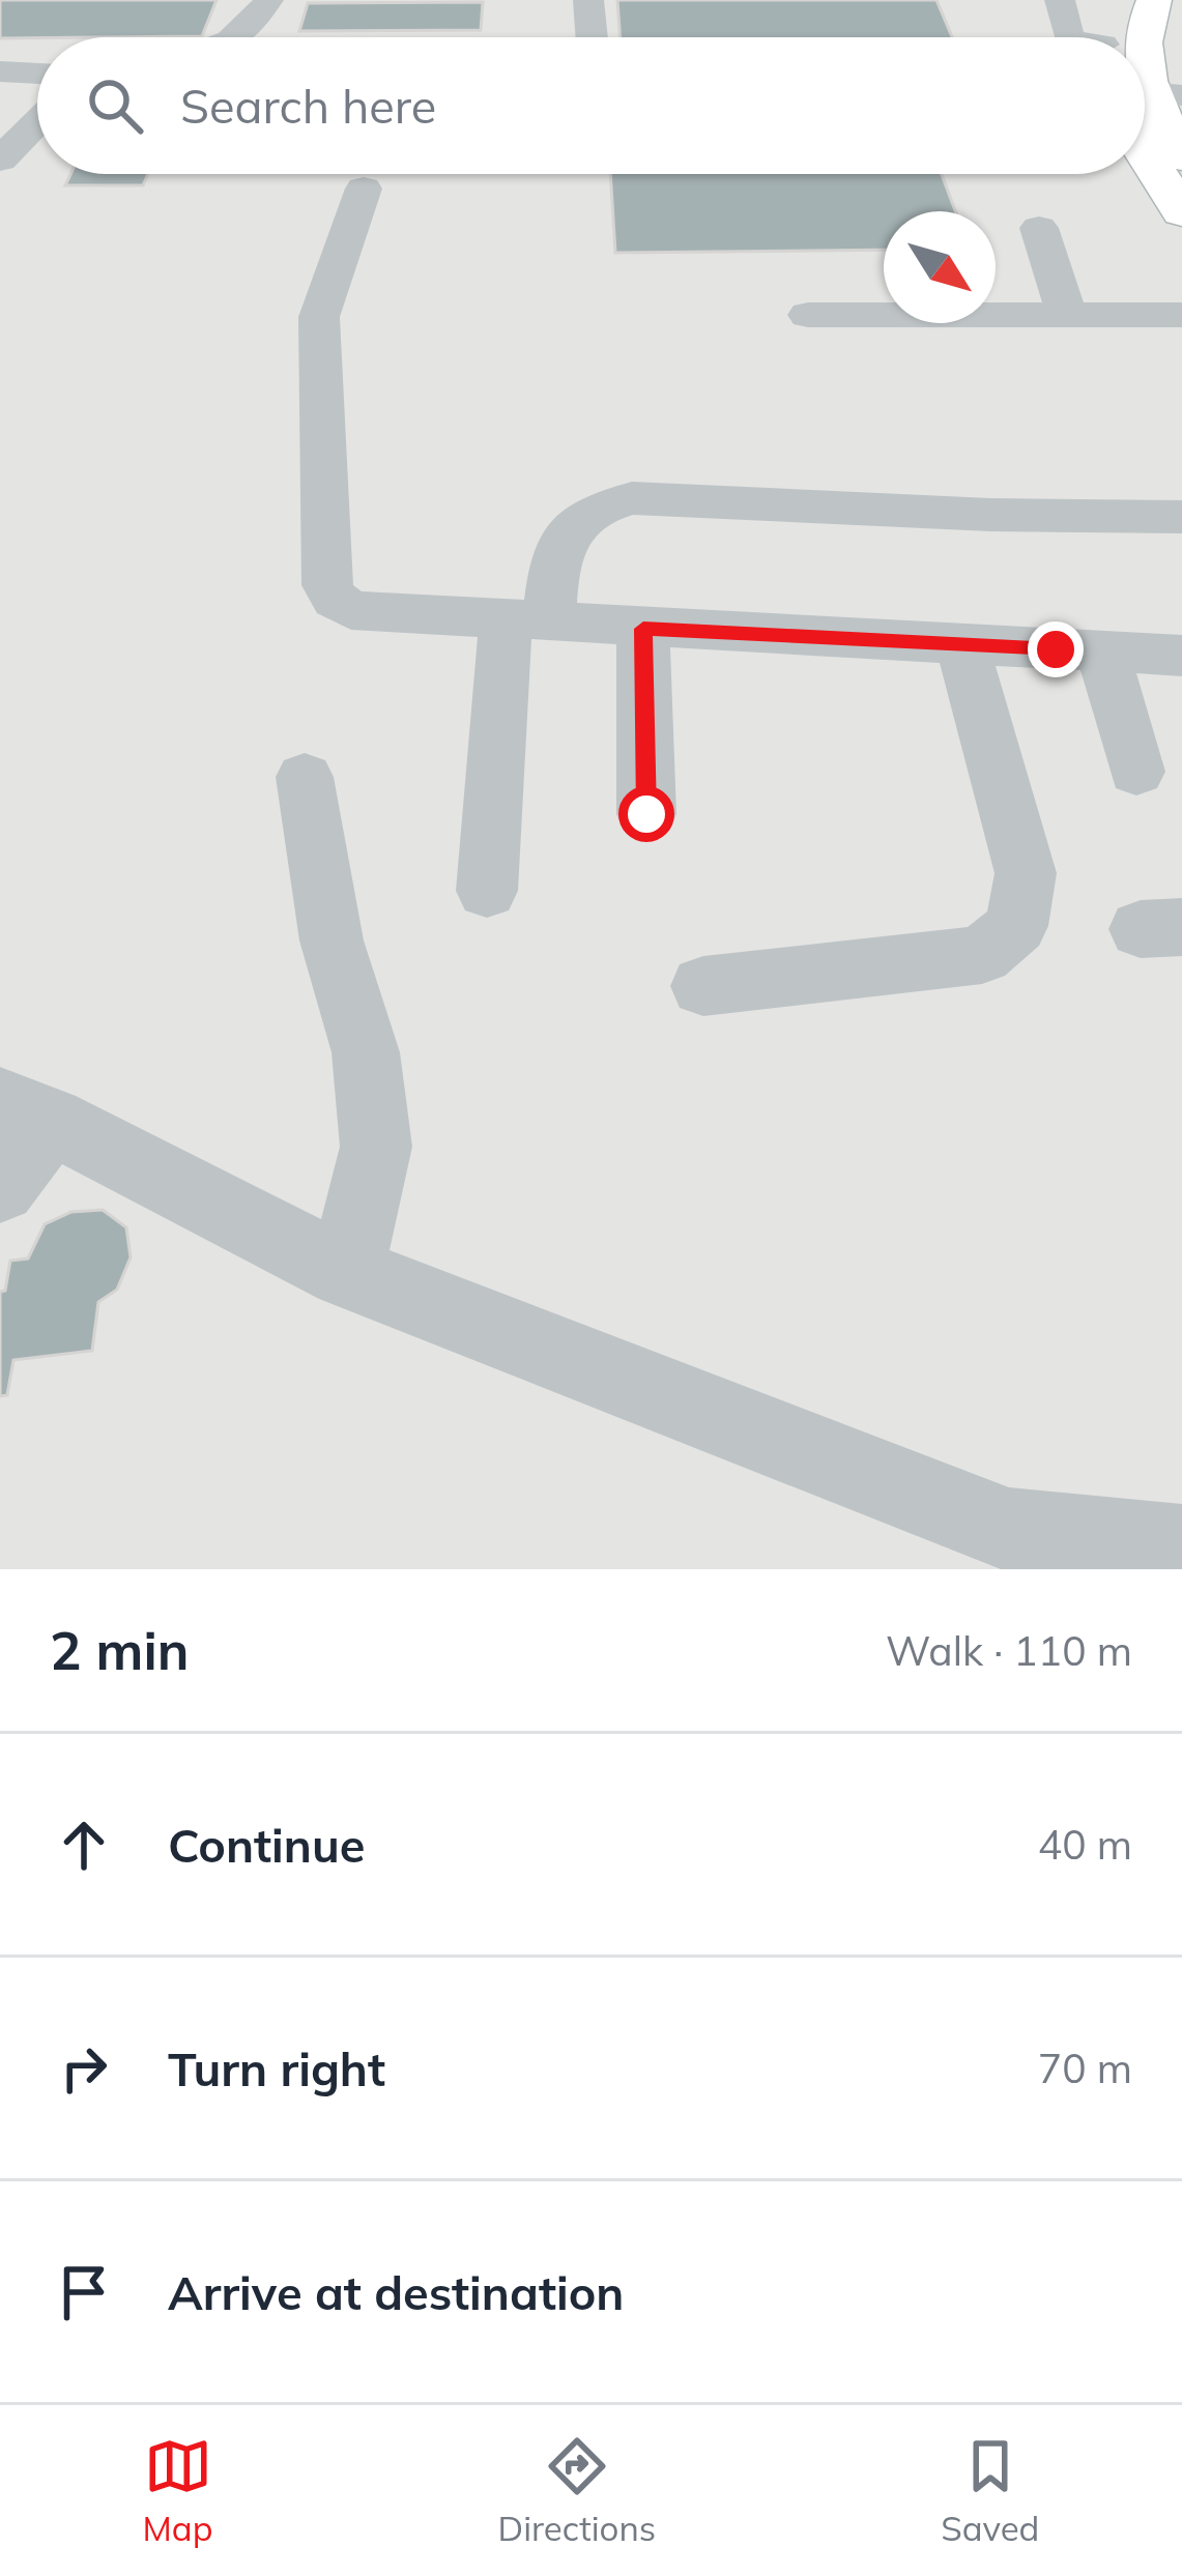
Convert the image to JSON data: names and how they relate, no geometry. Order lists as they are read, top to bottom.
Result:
{
  "north": "bottom right",
  "page": {
    "search": "Search here",
    "heading": ["2 min", "Walk · 110 m"],
    "list": [
      ["Continue", "40 m"],
      ["Turn right", "70 m"],
      "Arrive at destination"
    ],
    "nav": ["Map", "Directions", "Saved"]
  }
}
